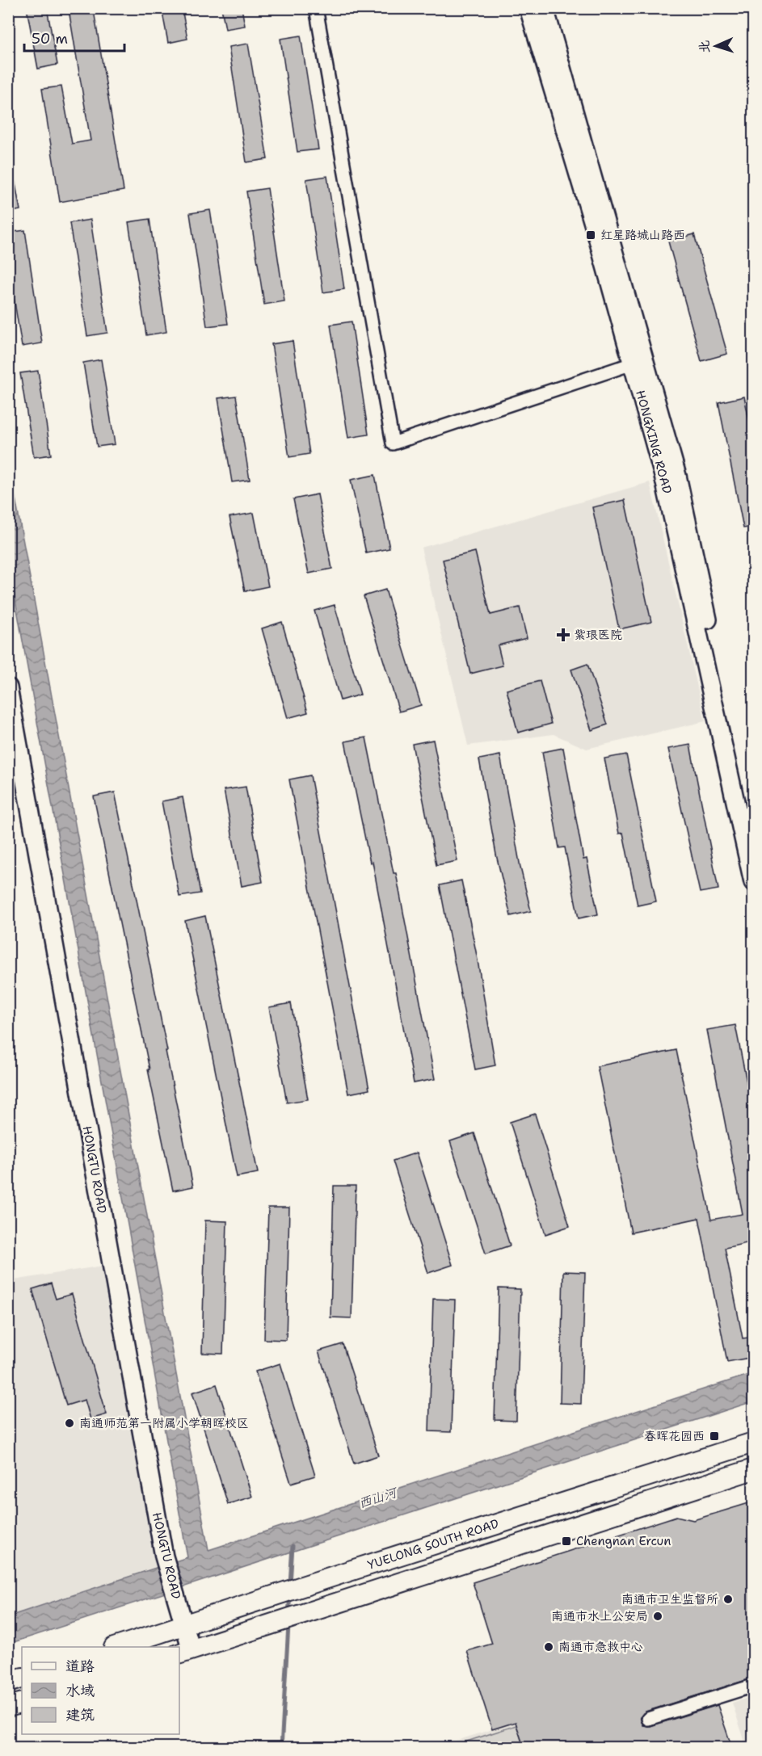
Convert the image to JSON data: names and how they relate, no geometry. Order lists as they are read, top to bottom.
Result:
{
  "streets": {
    "main road": ["HONGXING ROAD", "HONGTU ROAD", "YUELONG SOUTH ROAD"]
  },
  "crossings": [
    ["HONGTU ROAD", "YUELONG SOUTH ROAD"]
  ],
  "water": ["西山河"],
  "places": {
    "transit": ["红星路城山路西", "春晖花园西", "Chengnan Ercun"],
    "health": ["紫琅医院"],
    "other": [
      "南通师范第一附属小学朝晖校区",
      "南通市卫生监督所",
      "南通市水上公安局",
      "南通市急救中心"
    ]
  },
  "legend": ["道路", "水域", "建筑"],
  "scale_bar": "50 m",
  "north": "left"
}
